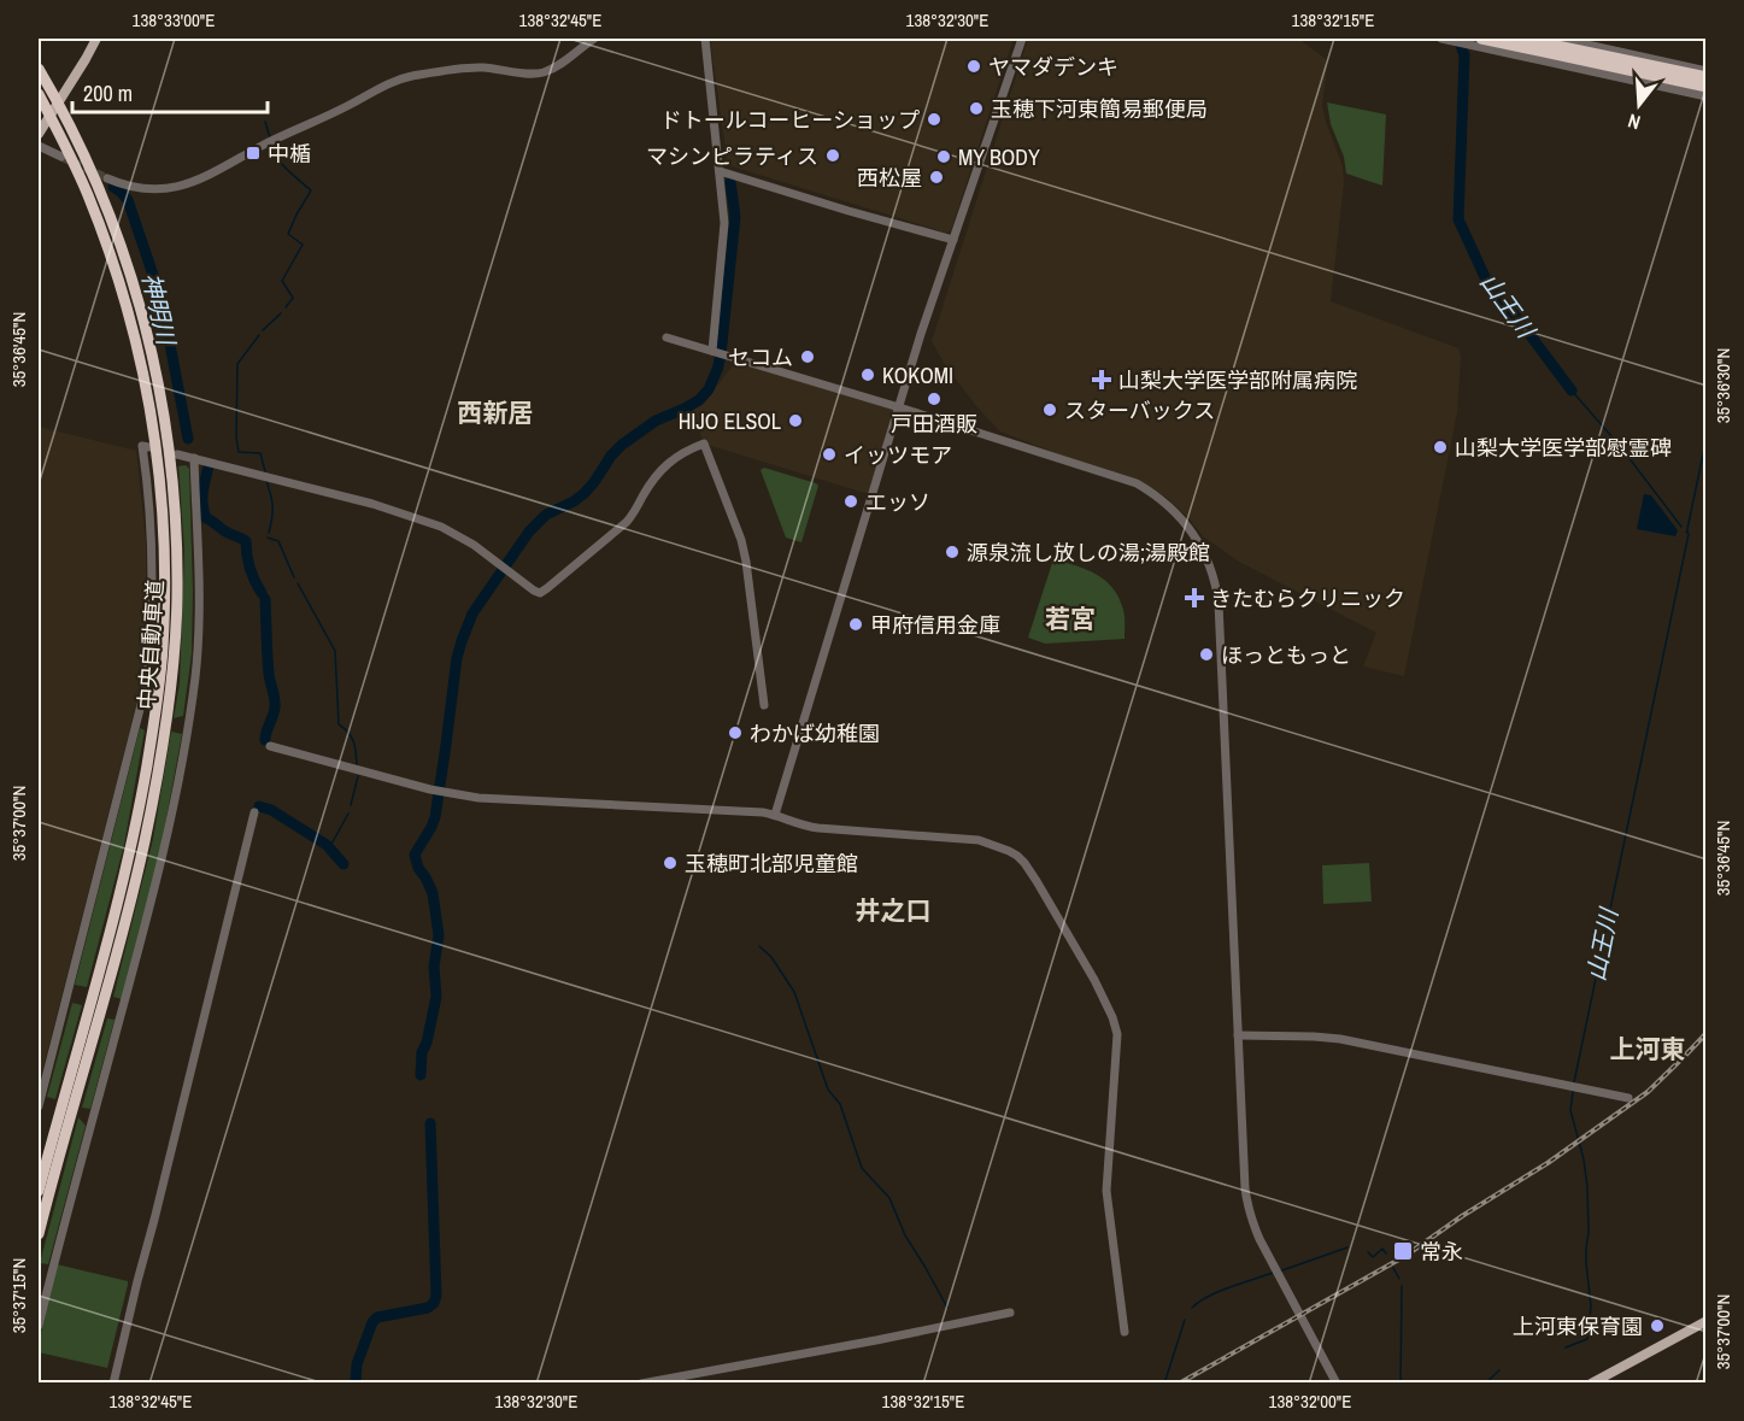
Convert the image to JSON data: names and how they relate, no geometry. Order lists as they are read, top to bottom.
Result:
{
  "streets": {
    "highway": ["中央自動車道"]
  },
  "districts": [
    "西新居",
    "若宮",
    "井之口",
    "上河東"
  ],
  "water": ["山王川", "神明川"],
  "places": {
    "other": [
      "ヤマダデンキ",
      "玉穂下河東簡易郵便局",
      "ドトールコーヒーショップ",
      "マシンピラティス",
      "MY BODY",
      "西松屋",
      "セコム",
      "KOKOMI",
      "戸田酒販",
      "スターバックス",
      "HIJO ELSOL",
      "山梨大学医学部慰霊碑",
      "イッツモア",
      "エッソ",
      "源泉流し放しの湯;湯殿館",
      "甲府信用金庫",
      "ほっともっと",
      "わかば幼稚園",
      "玉穂町北部児童館",
      "上河東保育園"
    ],
    "transit": ["中楯", "常永"],
    "health": ["山梨大学医学部附属病院", "きたむらクリニック"]
  },
  "scale_bar": "200 m",
  "north": "bottom",
  "coordinates": [
    "138°33'00\"E",
    "138°32'45\"E",
    "138°32'30\"E",
    "138°32'15\"E",
    "35°36'45\"N",
    "35°36'30\"N",
    "35°37'00\"N",
    "35°37'15\"N",
    "138°32'00\"E"
  ]
}
